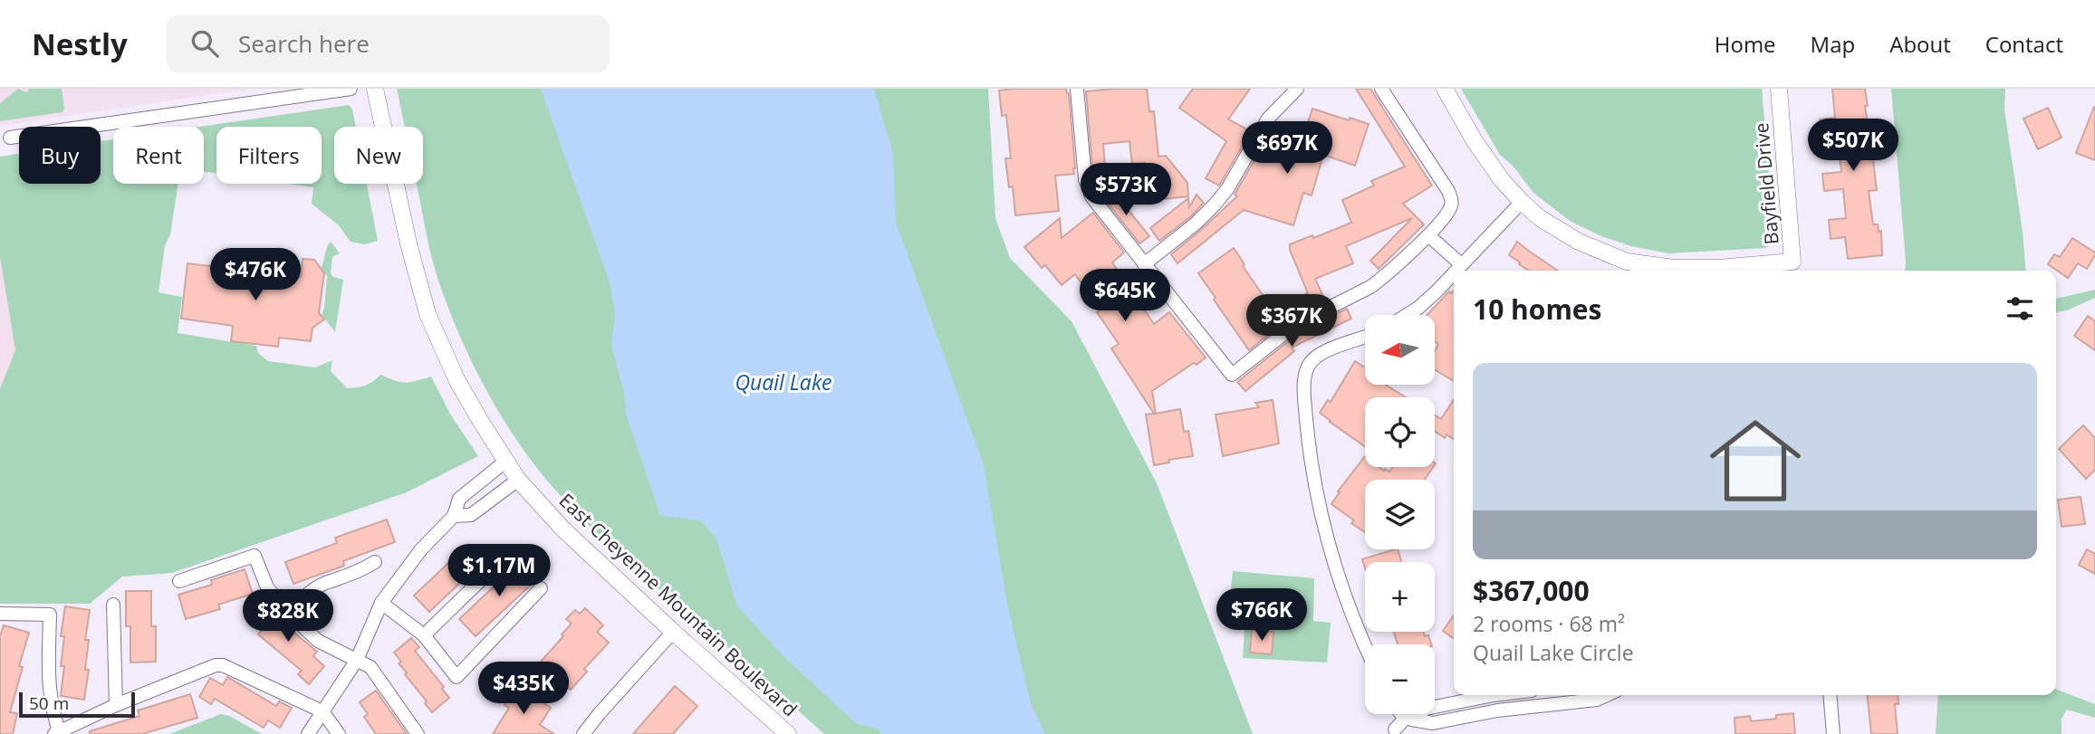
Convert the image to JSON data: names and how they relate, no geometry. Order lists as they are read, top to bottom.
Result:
{
  "streets": {
    "street": ["Bayfield Drive", "East Cheyenne Mountain Boulevard"]
  },
  "water": ["Quail Lake"],
  "scale_bar": "50 m",
  "north": "left",
  "page": {
    "header": "Nestly",
    "search": "Search here",
    "nav": [
      "Home",
      "Map",
      "About",
      "Contact"
    ],
    "price": [
      "$507K",
      "$697K",
      "$573K",
      "$476K",
      "$645K",
      "$367K",
      "$1.17M",
      "$766K",
      "$828K",
      "$435K"
    ],
    "chip": [
      "Buy",
      "Rent",
      "Filters",
      "New"
    ],
    "heading": "10 homes",
    "map_buttons": ["+", "−"],
    "list": [
      {
        "name": "$367,000",
        "note": "2 rooms · 68 m² · Quail Lake Circle"
      }
    ],
    "scale": "50 m"
  }
}
